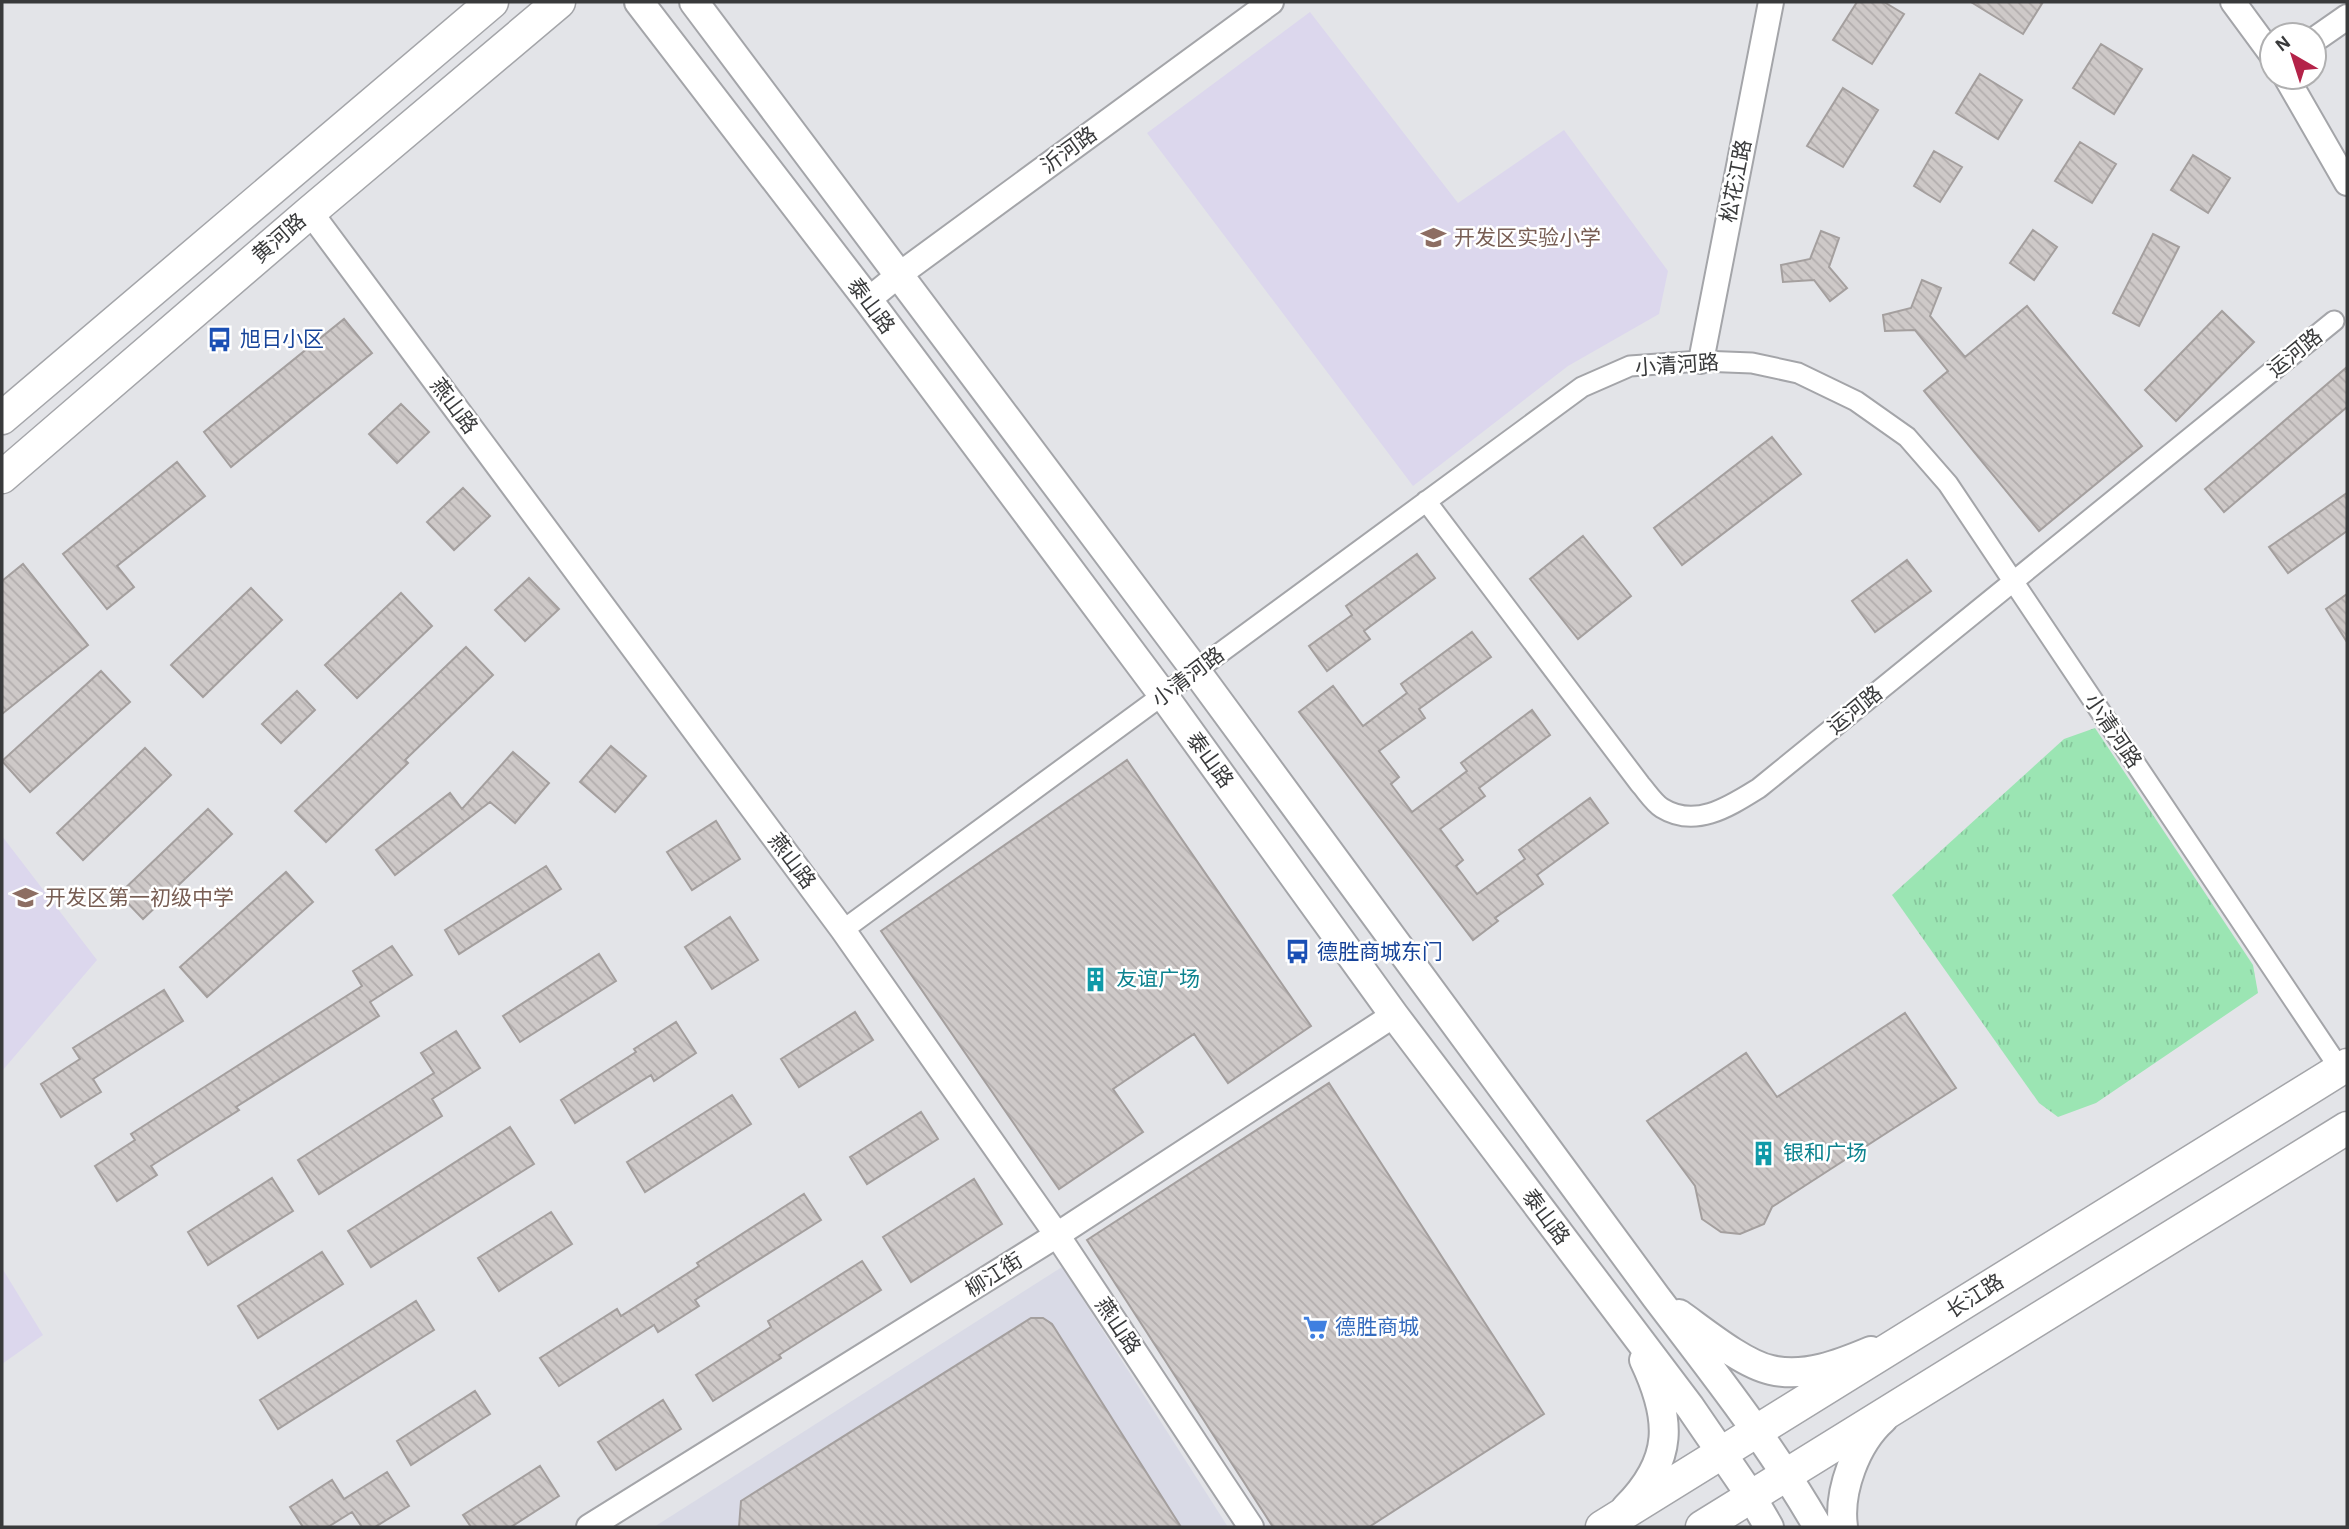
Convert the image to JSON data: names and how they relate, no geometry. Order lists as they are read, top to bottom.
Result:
{
  "streets": {
    "main road": ["黄河路", "泰山路", "长江路"],
    "street": [
      "沂河路",
      "松花江路",
      "运河路",
      "小清河路",
      "燕山路",
      "柳江街"
    ]
  },
  "crossings": [
    ["沂河路", "泰山路"],
    ["松花江路", "小清河路"],
    ["黄河路", "燕山路"],
    ["泰山路", "小清河路"],
    ["泰山路", "柳江街"],
    ["泰山路", "长江路"],
    ["运河路", "小清河路"],
    ["小清河路", "燕山路"],
    ["小清河路", "长江路"],
    ["燕山路", "柳江街"]
  ],
  "places": {
    "school or university": ["开发区实验小学", "开发区第一初级中学"],
    "bus stop": ["旭日小区", "德胜商城东门"],
    "building": ["友谊广场", "银和广场"],
    "supermarket": ["德胜商城"]
  },
  "north": "top left"
}
